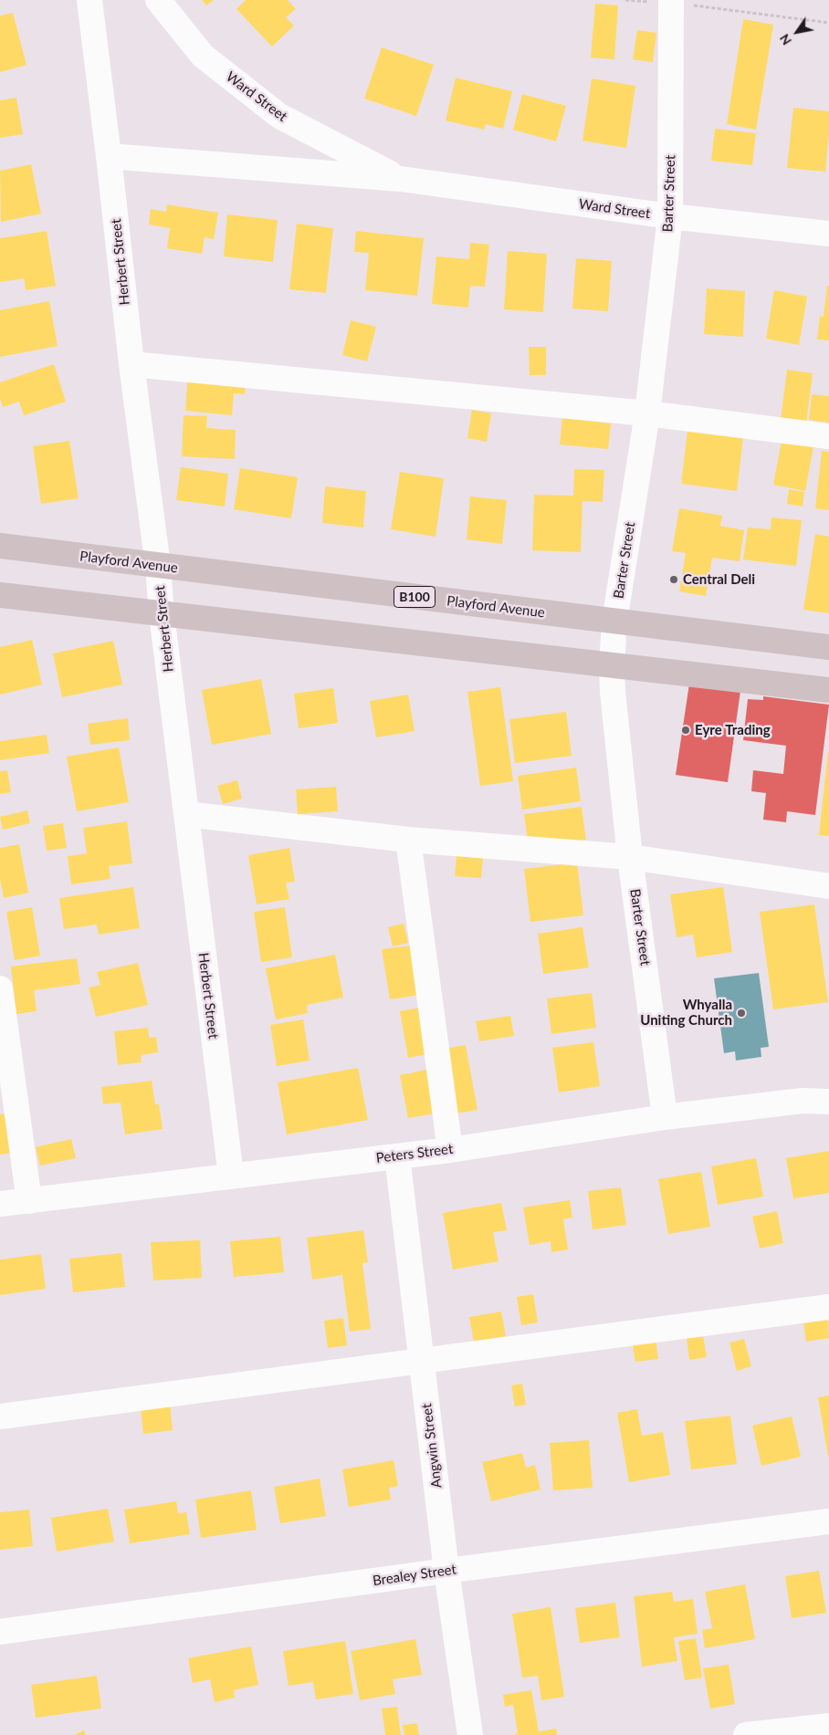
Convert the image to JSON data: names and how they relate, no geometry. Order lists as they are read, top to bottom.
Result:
{
  "streets": {
    "highway": ["Playford Avenue", "B100"],
    "street": [
      "Ward Street",
      "Barter Street",
      "Herbert Street",
      "Peters Street",
      "Angwin Street",
      "Brealey Street"
    ]
  },
  "crossings": [
    ["Ward Street", "Barter Street"],
    ["Ward Street", "Herbert Street"],
    ["Barter Street", "Playford Avenue"],
    ["Barter Street", "Peters Street"],
    ["Herbert Street", "Playford Avenue"],
    ["Herbert Street", "Peters Street"],
    ["Peters Street", "Angwin Street"],
    ["Angwin Street", "Brealey Street"]
  ],
  "places": ["Central Deli", "Eyre Trading", "Whyalla Uniting Church"],
  "north": "bottom left"
}
